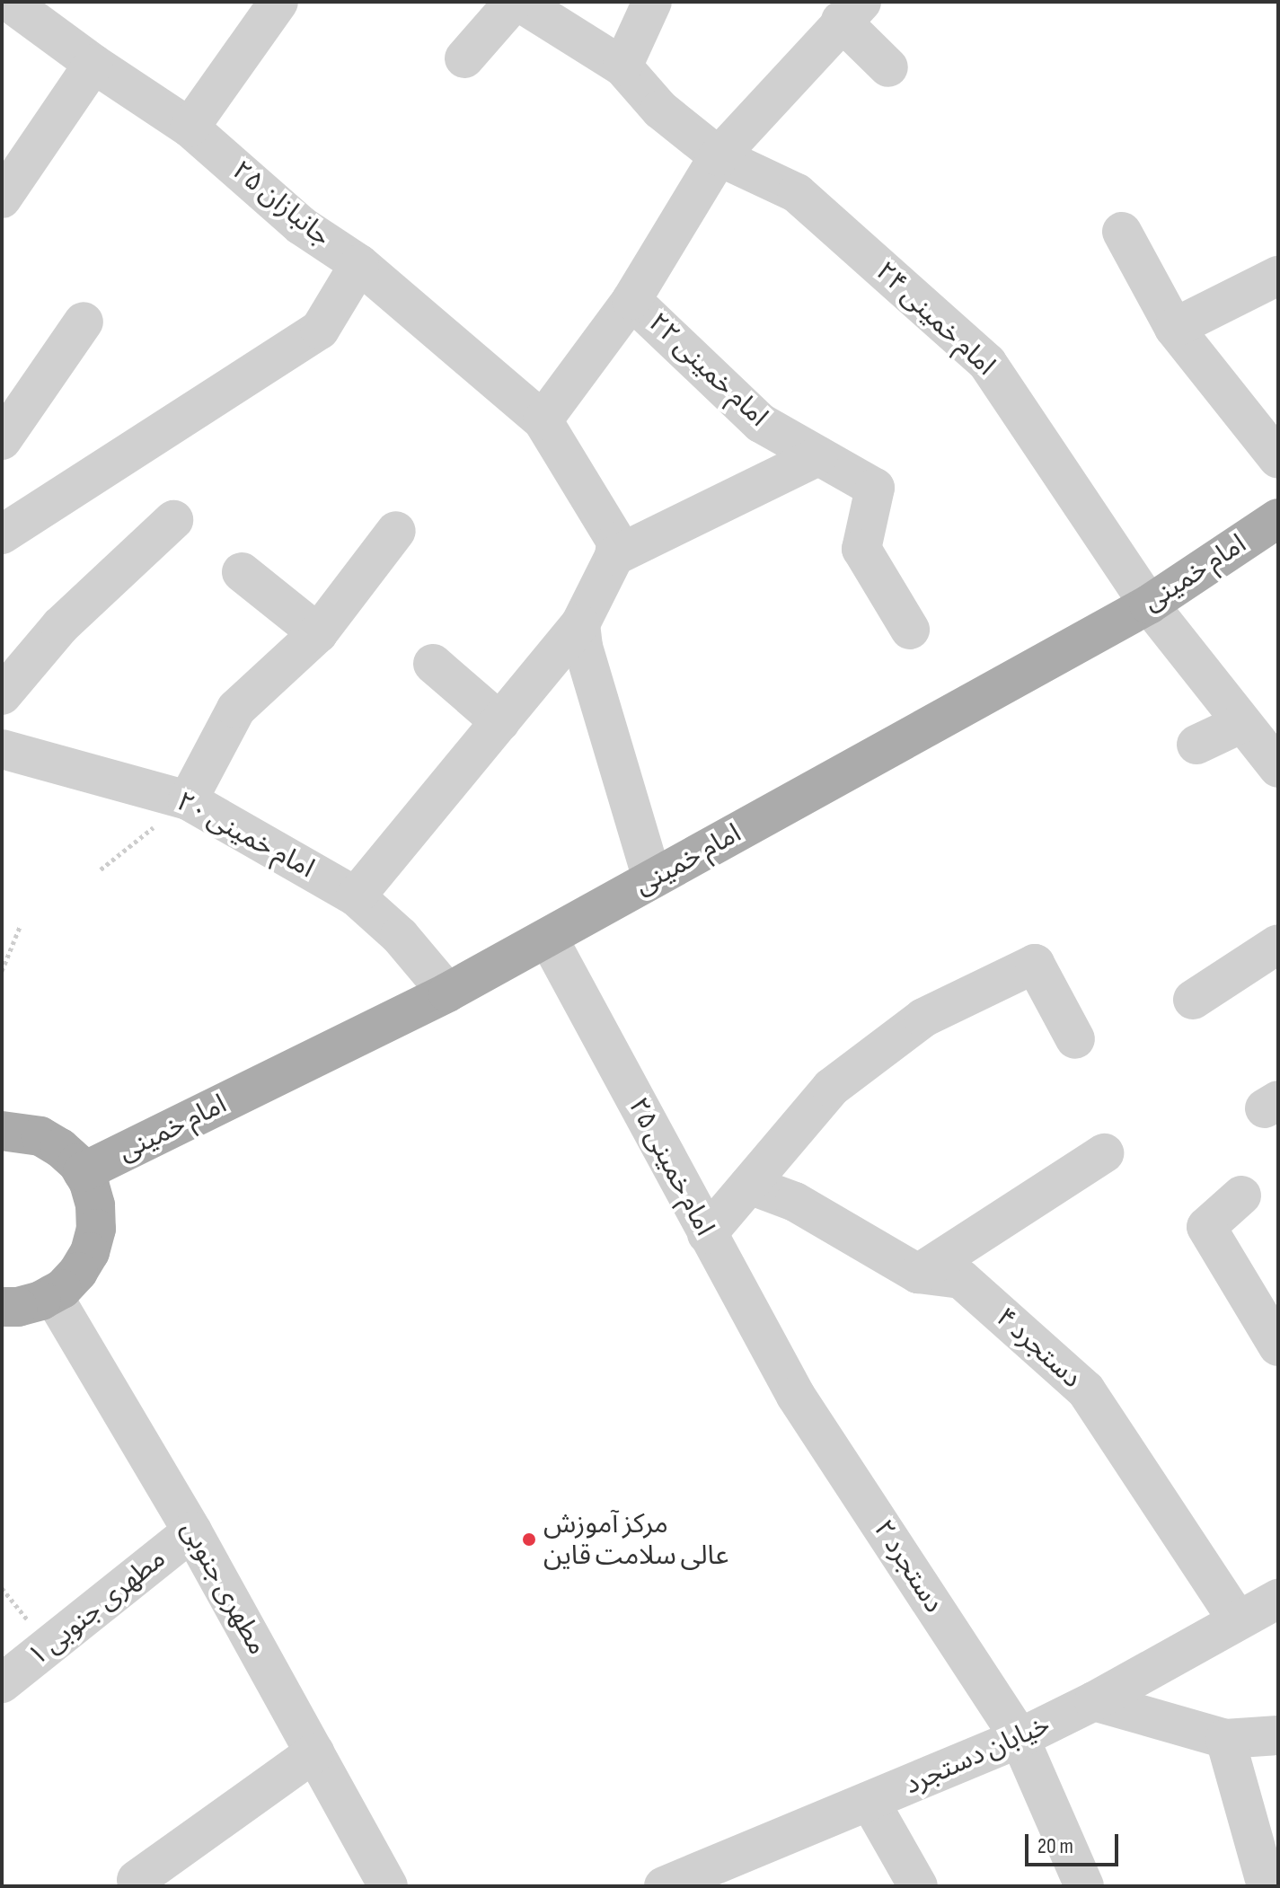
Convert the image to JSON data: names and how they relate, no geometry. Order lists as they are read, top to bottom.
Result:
{
  "streets": {
    "main road": ["امام خمینی"],
    "street": [
      "جانبازان ۲۵",
      "امام خمینی ۲۴",
      "امام خمینی ۲۲",
      "امام خمینی ۲۰",
      "امام خمینی ۲۵",
      "دستجرد ۴",
      "دستجرد ۲",
      "مطهری جنوبی",
      "مطهری جنوبی ۱",
      "خیابان دستجرد"
    ]
  },
  "crossings": [
    ["امام خمینی ۲۴", "امام خمینی"],
    ["امام خمینی", "امام خمینی ۲۰"],
    ["امام خمینی", "امام خمینی ۲۵"],
    ["امام خمینی ۲۵", "دستجرد ۲"],
    ["دستجرد ۴", "خیابان دستجرد"],
    ["دستجرد ۲", "خیابان دستجرد"],
    ["مطهری جنوبی", "مطهری جنوبی ۱"]
  ],
  "places": ["مرکز آموزش عالی سلامت قاین"],
  "scale_bar": "20 m"
}
